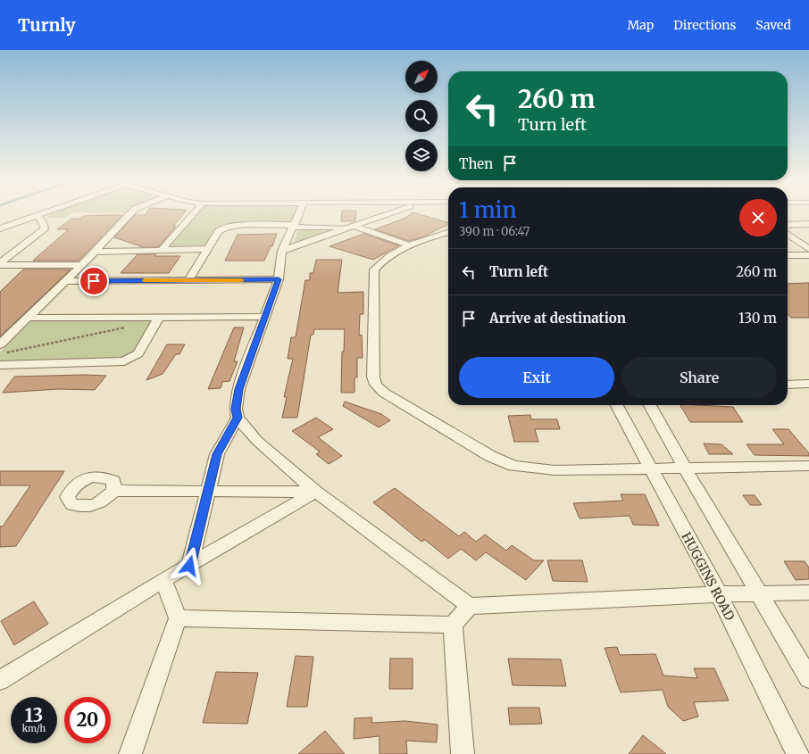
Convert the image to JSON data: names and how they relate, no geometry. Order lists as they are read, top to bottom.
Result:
{
  "streets": {
    "street": ["HUGGINS ROAD"]
  },
  "north": "top right",
  "page": {
    "header": "Turnly",
    "nav": ["Map", "Directions", "Saved"],
    "turn": ["260 m", "Turn left"],
    "then": "Then",
    "heading": ["1 min", "390 m · 06:47"],
    "list": [
      {
        "name": "Turn left",
        "value": "260 m"
      },
      {
        "name": "Arrive at destination",
        "value": "130 m"
      }
    ],
    "buttons": ["Exit", "Share"],
    "speed": "13 km/h",
    "limit": "20"
  }
}
